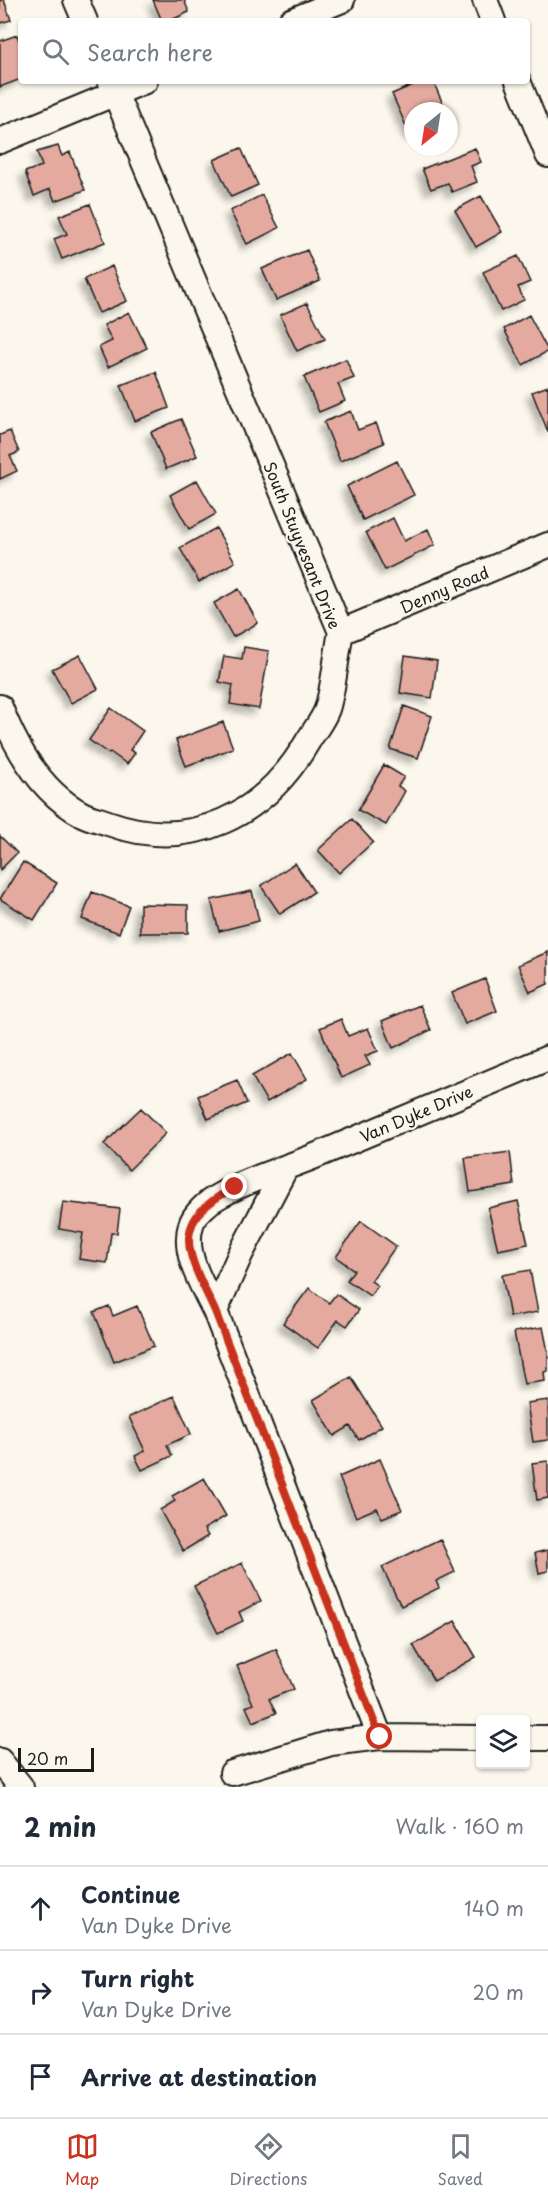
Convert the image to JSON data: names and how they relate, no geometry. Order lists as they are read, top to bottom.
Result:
{
  "streets": {
    "street": ["South Stuyvesant Drive", "Denny Road", "Van Dyke Drive"]
  },
  "crossings": [
    ["South Stuyvesant Drive", "Denny Road"]
  ],
  "scale_bar": "20 m",
  "north": "bottom left",
  "page": {
    "search": "Search here",
    "scale": "20 m",
    "heading": ["2 min", "Walk · 160 m"],
    "list": [
      ["Continue", "Van Dyke Drive", "140 m"],
      ["Turn right", "Van Dyke Drive", "20 m"],
      "Arrive at destination"
    ],
    "nav": ["Map", "Directions", "Saved"]
  }
}
